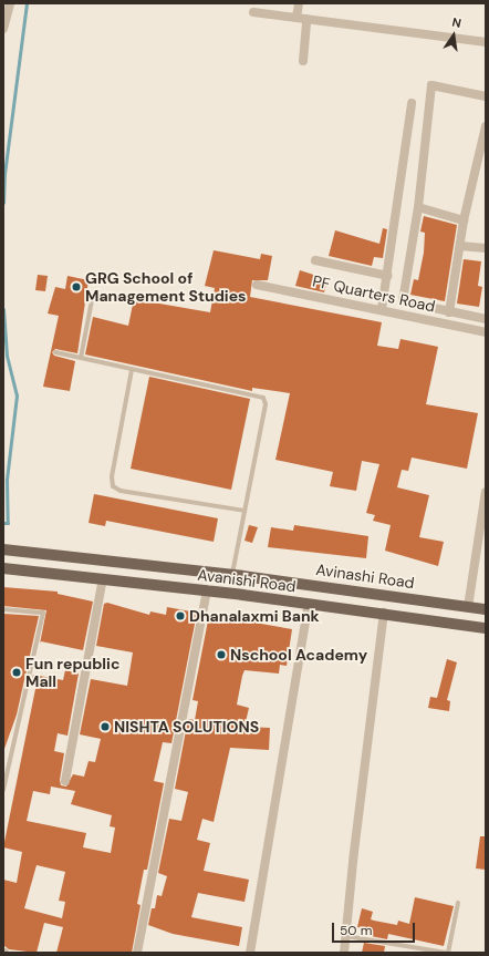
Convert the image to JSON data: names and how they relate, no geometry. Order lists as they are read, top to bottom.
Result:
{
  "streets": {
    "main road": ["Avinashi Road", "Avanishi Road"],
    "street": ["PF Quarters Road"]
  },
  "places": [
    "GRG School of Management Studies",
    "Dhanalaxmi Bank",
    "Nschool Academy",
    "Fun republic Mall",
    "NISHTA SOLUTIONS"
  ],
  "scale_bar": "50 m",
  "north": "top"
}
